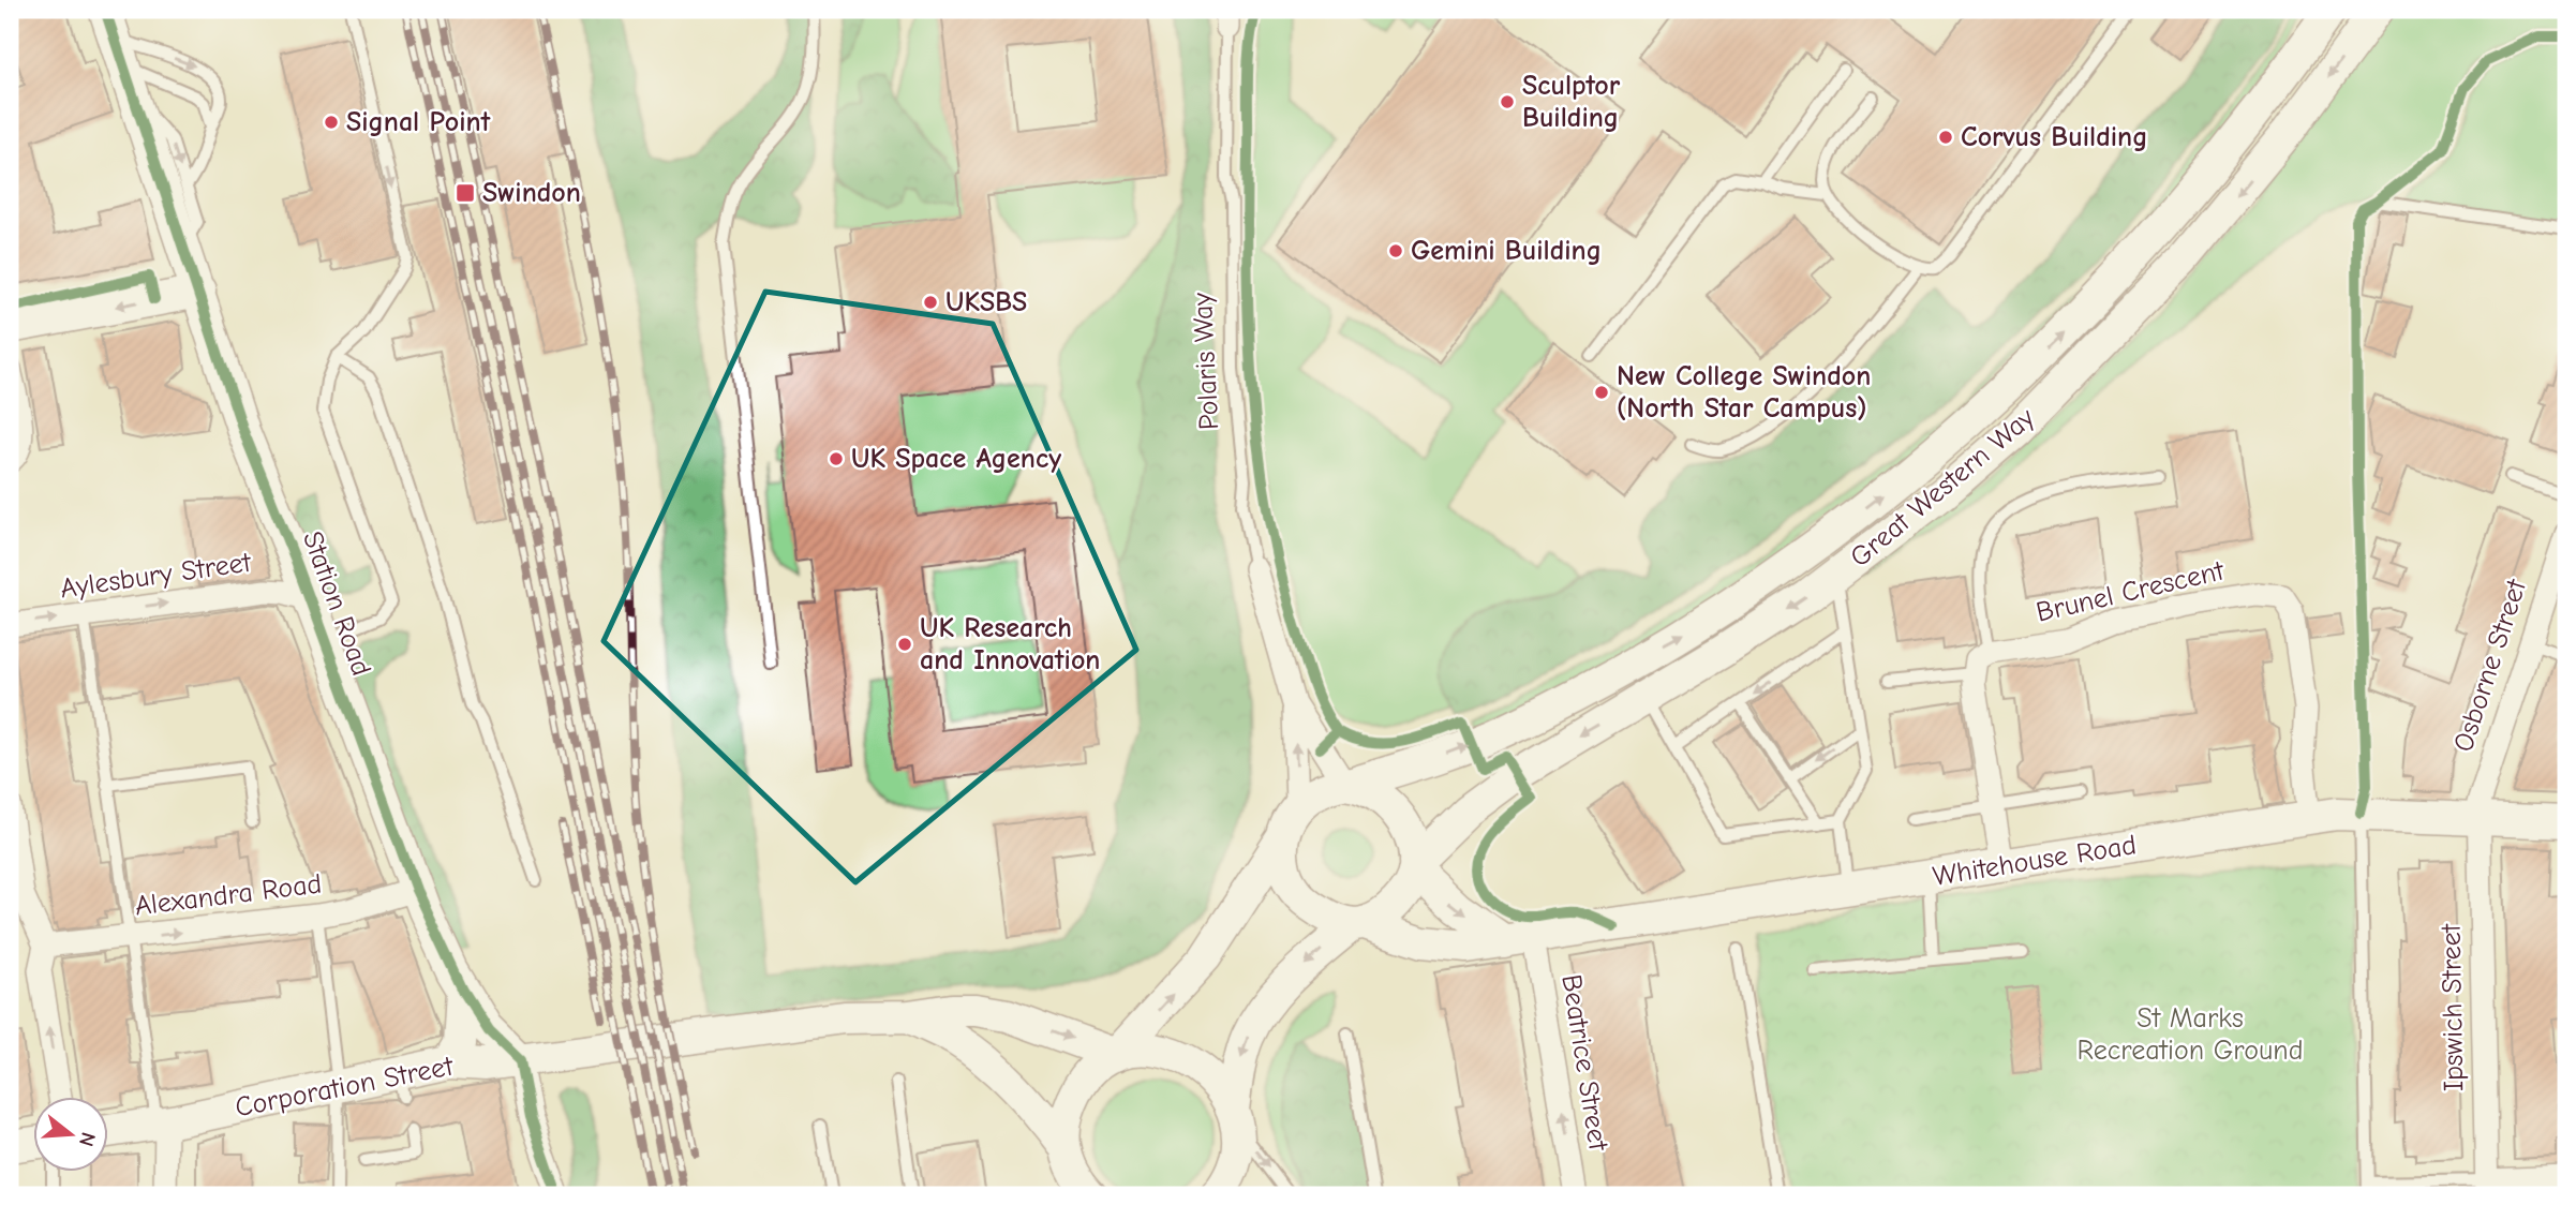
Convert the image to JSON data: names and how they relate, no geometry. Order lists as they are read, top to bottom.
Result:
{
  "streets": {
    "street": [
      "Polaris Way",
      "Great Western Way",
      "Aylesbury Street",
      "Brunel Crescent",
      "Station Road",
      "Osborne Street",
      "Whitehouse Road",
      "Alexandra Road",
      "Ipswich Street",
      "Beatrice Street",
      "Corporation Street"
    ]
  },
  "crossings": [
    ["Polaris Way", "Great Western Way"],
    ["Polaris Way", "Whitehouse Road"],
    ["Great Western Way", "Whitehouse Road"],
    ["Aylesbury Street", "Station Road"],
    ["Brunel Crescent", "Whitehouse Road"],
    ["Station Road", "Alexandra Road"],
    ["Station Road", "Corporation Street"],
    ["Osborne Street", "Whitehouse Road"],
    ["Osborne Street", "Ipswich Street"],
    ["Whitehouse Road", "Ipswich Street"],
    ["Whitehouse Road", "Beatrice Street"]
  ],
  "one_way": ["Aylesbury Street", "Alexandra Road", "Beatrice Street"],
  "parks": ["St Marks Recreation Ground"],
  "places": {
    "other": [
      "Sculptor Building",
      "Signal Point",
      "Corvus Building",
      "Gemini Building",
      "UKSBS",
      "New College Swindon (North Star Campus)",
      "UK Space Agency",
      "UK Research and Innovation"
    ],
    "transit": ["Swindon"]
  },
  "north": "right"
}
